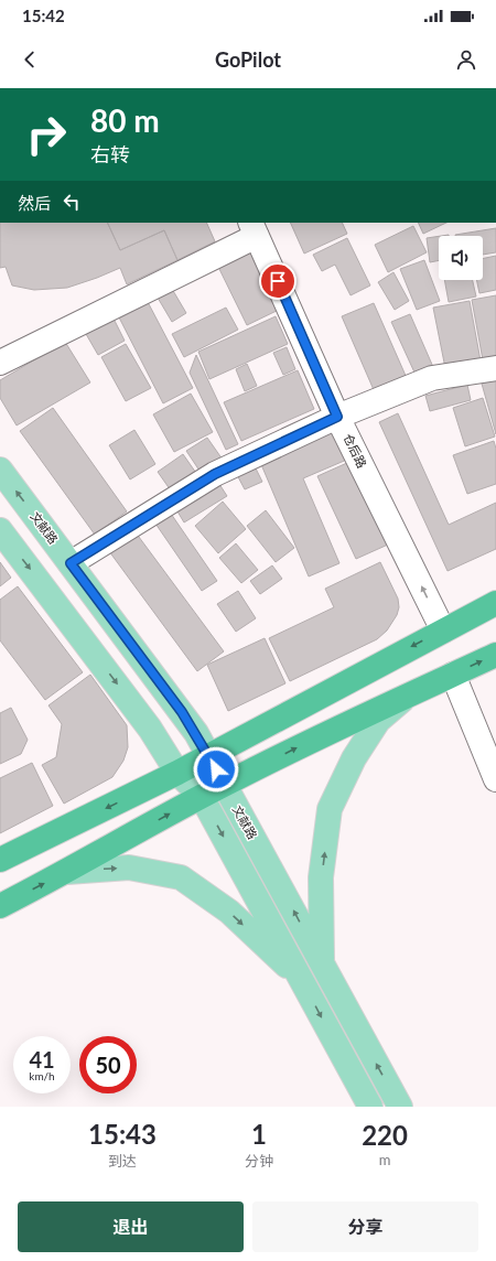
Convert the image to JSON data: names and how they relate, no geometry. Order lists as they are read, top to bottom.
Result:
{
  "streets": {
    "main road": ["文献路"],
    "street": ["仓后路"]
  },
  "one_way": ["仓后路"],
  "page": {
    "status": "15:42",
    "header": "GoPilot",
    "turn": ["80 m", "右转"],
    "then": "然后",
    "speed": "41 km/h",
    "limit": "50",
    "eta": [
      "15:43",
      "到达",
      "1",
      "分钟",
      "220",
      "m"
    ],
    "buttons": ["退出", "分享"]
  }
}
